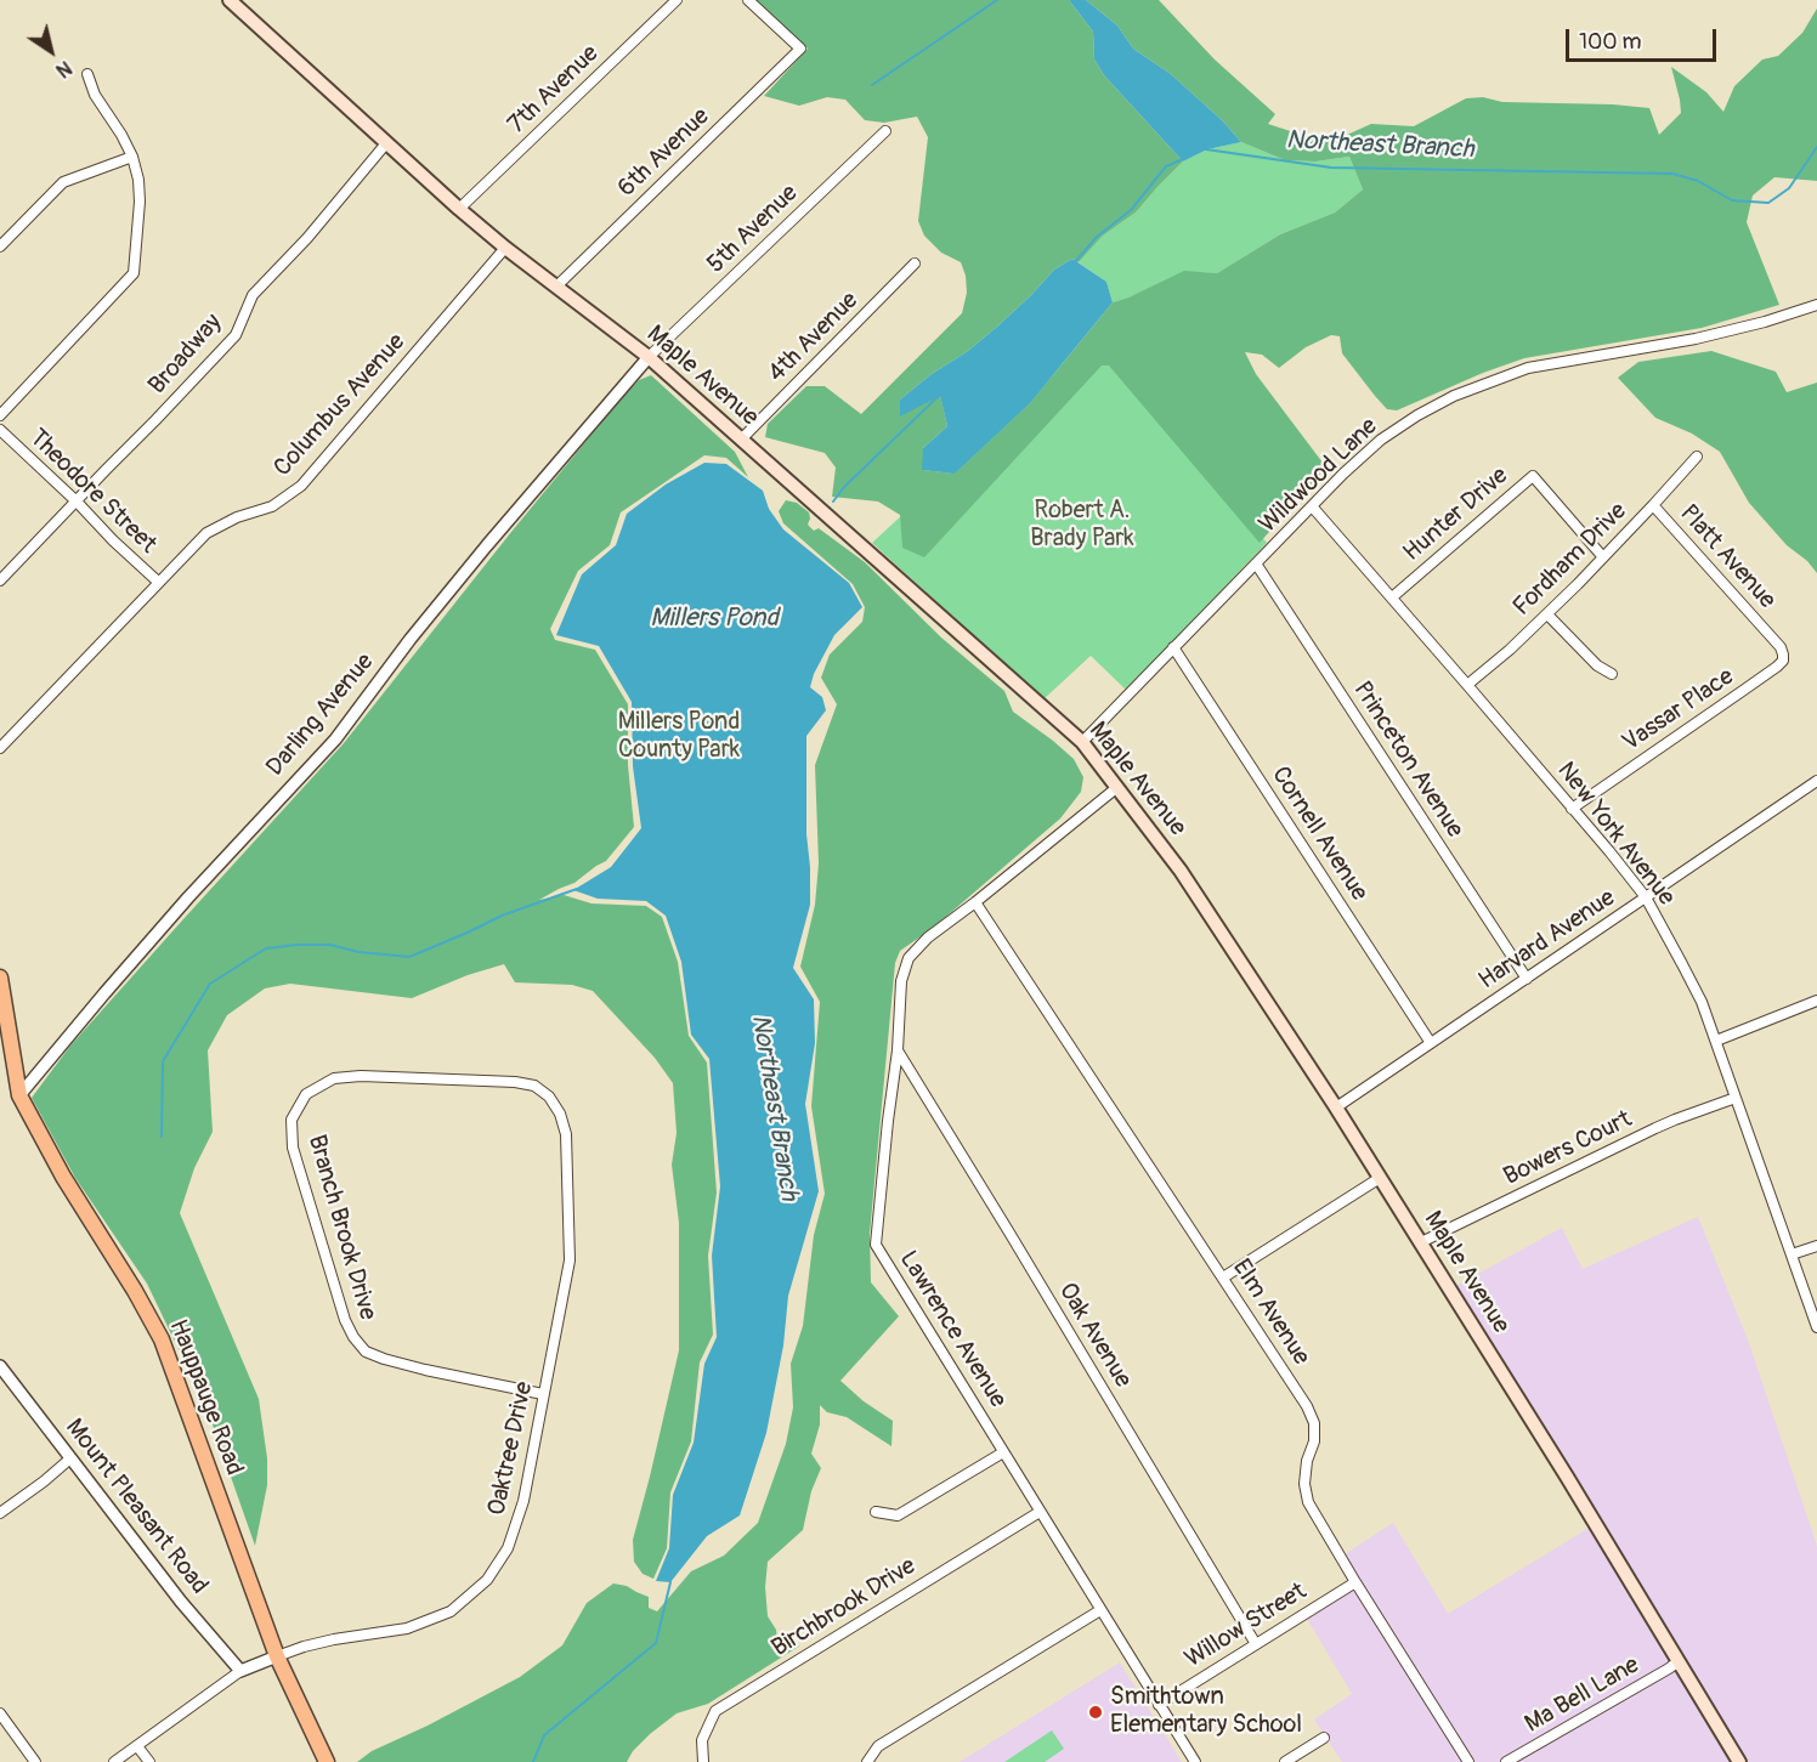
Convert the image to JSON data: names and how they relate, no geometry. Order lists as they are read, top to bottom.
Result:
{
  "streets": {
    "main road": ["Maple Avenue", "Hauppauge Road"],
    "street": [
      "7th Avenue",
      "6th Avenue",
      "5th Avenue",
      "4th Avenue",
      "Broadway",
      "Columbus Avenue",
      "Wildwood Lane",
      "Theodore Street",
      "Hunter Drive",
      "Platt Avenue",
      "Fordham Drive",
      "Vassar Place",
      "Darling Avenue",
      "Princeton Avenue",
      "Cornell Avenue",
      "New York Avenue",
      "Harvard Avenue",
      "Bowers Court",
      "Branch Brook Drive",
      "Elm Avenue",
      "Lawrence Avenue",
      "Oak Avenue",
      "Oaktree Drive",
      "Mount Pleasant Road",
      "Birchbrook Drive",
      "Willow Street",
      "Ma Bell Lane"
    ]
  },
  "crossings": [
    ["7th Avenue", "Maple Avenue"],
    ["6th Avenue", "Maple Avenue"],
    ["5th Avenue", "Maple Avenue"],
    ["5th Avenue", "Darling Avenue"],
    ["4th Avenue", "Maple Avenue"],
    ["Broadway", "Maple Avenue"],
    ["Broadway", "Theodore Street"],
    ["Maple Avenue", "Columbus Avenue"],
    ["Maple Avenue", "Wildwood Lane"],
    ["Maple Avenue", "Darling Avenue"],
    ["Maple Avenue", "Harvard Avenue"],
    ["Maple Avenue", "Bowers Court"],
    ["Maple Avenue", "Lawrence Avenue"],
    ["Maple Avenue", "Ma Bell Lane"],
    ["Columbus Avenue", "Theodore Street"],
    ["Wildwood Lane", "Princeton Avenue"],
    ["Wildwood Lane", "Cornell Avenue"],
    ["Wildwood Lane", "New York Avenue"],
    ["Hunter Drive", "Fordham Drive"],
    ["Hunter Drive", "New York Avenue"],
    ["Platt Avenue", "Fordham Drive"],
    ["Platt Avenue", "Vassar Place"],
    ["Fordham Drive", "New York Avenue"],
    ["Vassar Place", "New York Avenue"],
    ["Darling Avenue", "Hauppauge Road"],
    ["Princeton Avenue", "Harvard Avenue"],
    ["Cornell Avenue", "Harvard Avenue"],
    ["New York Avenue", "Harvard Avenue"],
    ["New York Avenue", "Bowers Court"],
    ["Branch Brook Drive", "Oaktree Drive"],
    ["Elm Avenue", "Lawrence Avenue"],
    ["Elm Avenue", "Willow Street"],
    ["Lawrence Avenue", "Oak Avenue"],
    ["Lawrence Avenue", "Birchbrook Drive"],
    ["Lawrence Avenue", "Willow Street"],
    ["Oak Avenue", "Willow Street"],
    ["Hauppauge Road", "Oaktree Drive"]
  ],
  "water": ["Northeast Branch", "Millers Pond"],
  "parks": ["Robert A. Brady Park", "Millers Pond County Park"],
  "places": ["Smithtown Elementary School"],
  "scale_bar": "100 m",
  "north": "bottom right"
}
